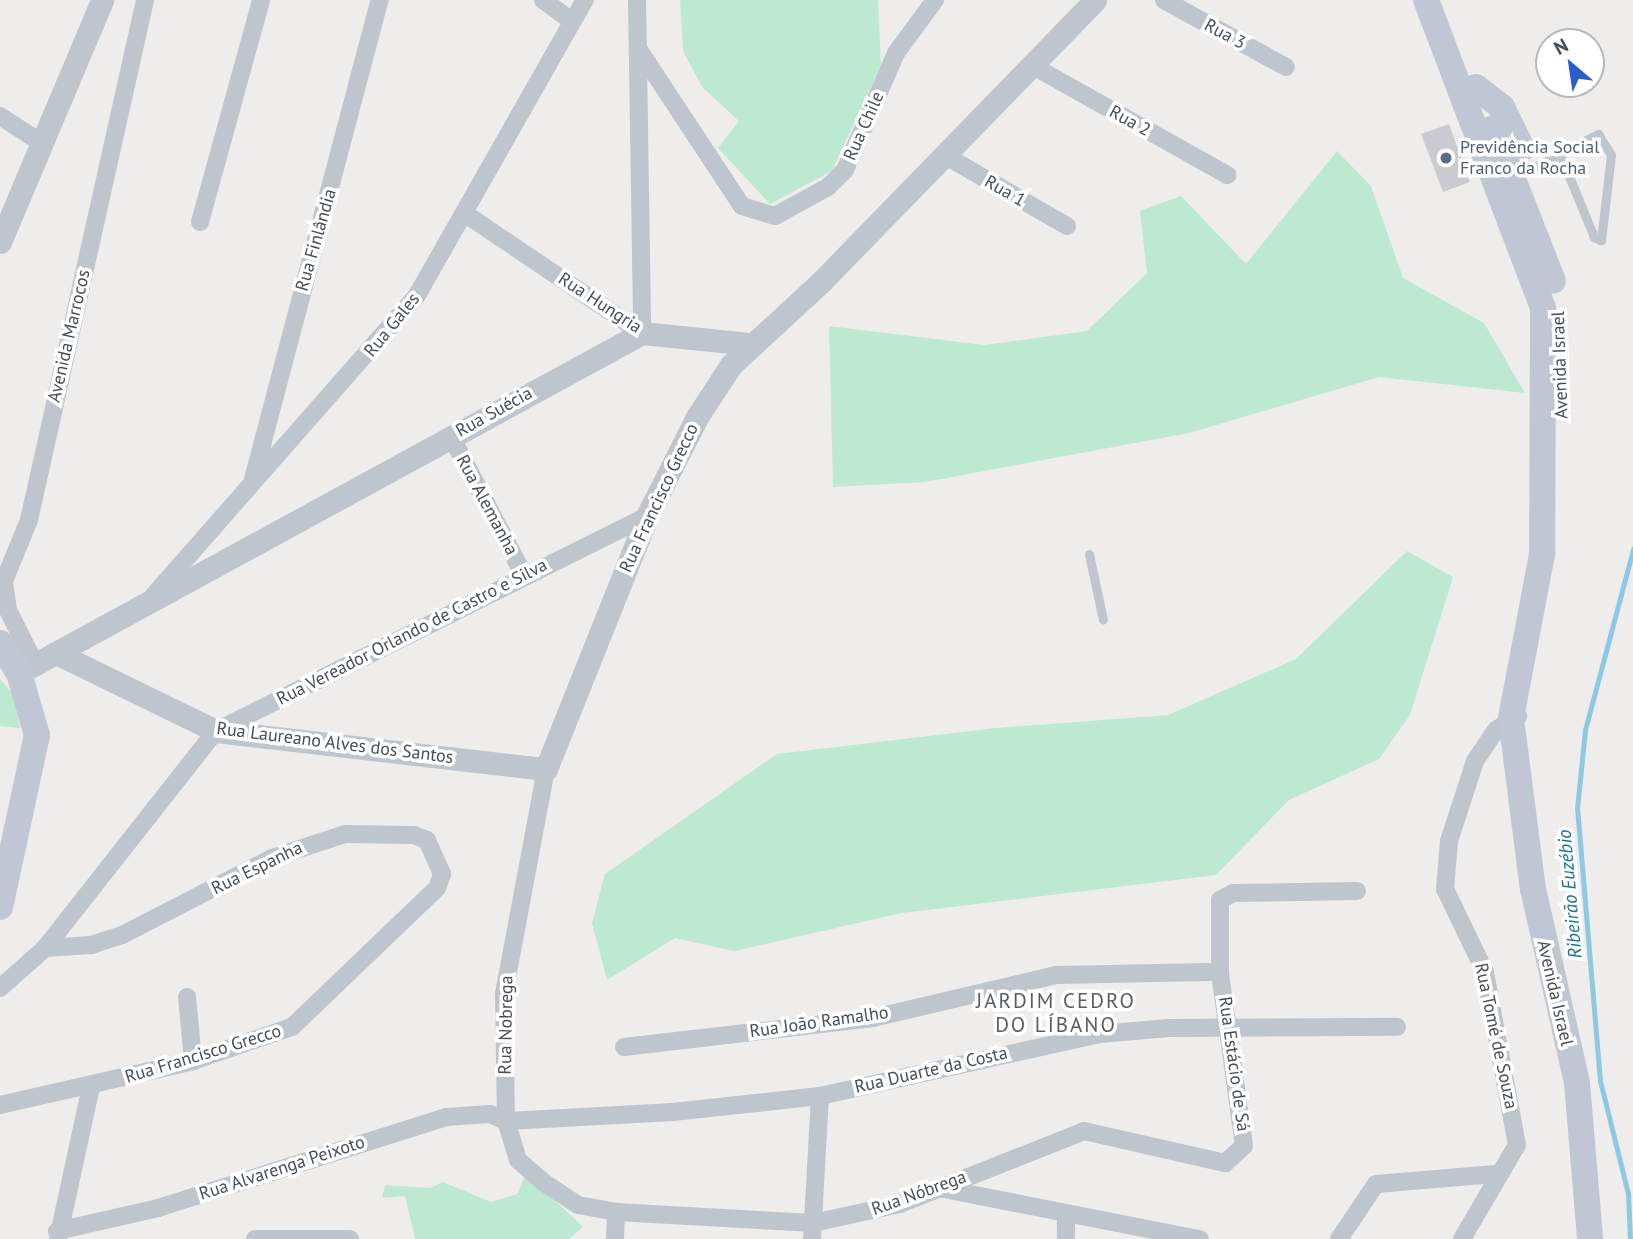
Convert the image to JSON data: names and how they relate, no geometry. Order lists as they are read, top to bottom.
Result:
{
  "streets": {
    "main road": ["Avenida Israel"],
    "street": [
      "Rua 3",
      "Rua 2",
      "Rua Chile",
      "Rua 1",
      "Rua Finlândia",
      "Rua Hungria",
      "Rua Gales",
      "Avenida Marrocos",
      "Rua Suécia",
      "Rua Francisco Grecco",
      "Rua Alemanha",
      "Rua Vereador Orlando de Castro e Silva",
      "Rua Laureano Alves dos Santos",
      "Rua Espanha",
      "Rua João Ramalho",
      "Rua Nobrega",
      "Rua Tomé de Souza",
      "Rua Estácio de Sá",
      "Rua Duarte da Costa",
      "Rua Alvarenga Peixoto",
      "Rua Nóbrega"
    ]
  },
  "crossings": [
    ["Rua 2", "Rua Francisco Grecco"],
    ["Rua 1", "Rua Francisco Grecco"],
    ["Rua Finlândia", "Rua Gales"],
    ["Rua Hungria", "Rua Gales"],
    ["Rua Hungria", "Rua Suécia"],
    ["Rua Hungria", "Rua Francisco Grecco"],
    ["Rua Gales", "Rua Suécia"],
    ["Avenida Israel", "Rua Tomé de Souza"],
    ["Rua Suécia", "Rua Alemanha"],
    ["Rua Suécia", "Rua Laureano Alves dos Santos"],
    ["Rua Francisco Grecco", "Rua Vereador Orlando de Castro e Silva"],
    ["Rua Francisco Grecco", "Rua Laureano Alves dos Santos"],
    ["Rua Francisco Grecco", "Rua Espanha"],
    ["Rua Francisco Grecco", "Rua Nobrega"],
    ["Rua Alemanha", "Rua Vereador Orlando de Castro e Silva"],
    ["Rua Vereador Orlando de Castro e Silva", "Rua Laureano Alves dos Santos"],
    ["Rua Vereador Orlando de Castro e Silva", "Rua Espanha"],
    ["Rua João Ramalho", "Rua Estácio de Sá"],
    ["Rua Nobrega", "Rua Duarte da Costa"],
    ["Rua Nobrega", "Rua Alvarenga Peixoto"],
    ["Rua Nobrega", "Rua Nóbrega"],
    ["Rua Estácio de Sá", "Rua Duarte da Costa"],
    ["Rua Estácio de Sá", "Rua Nóbrega"],
    ["Rua Duarte da Costa", "Rua Alvarenga Peixoto"],
    ["Rua Duarte da Costa", "Rua Nóbrega"],
    ["Rua Alvarenga Peixoto", "Rua Nóbrega"]
  ],
  "districts": ["JARDIM CEDRO DO LÍBANO"],
  "water": ["Ribeirão Euzébio"],
  "places": ["Previdência Social Franco da Rocha"],
  "north": "top left"
}
